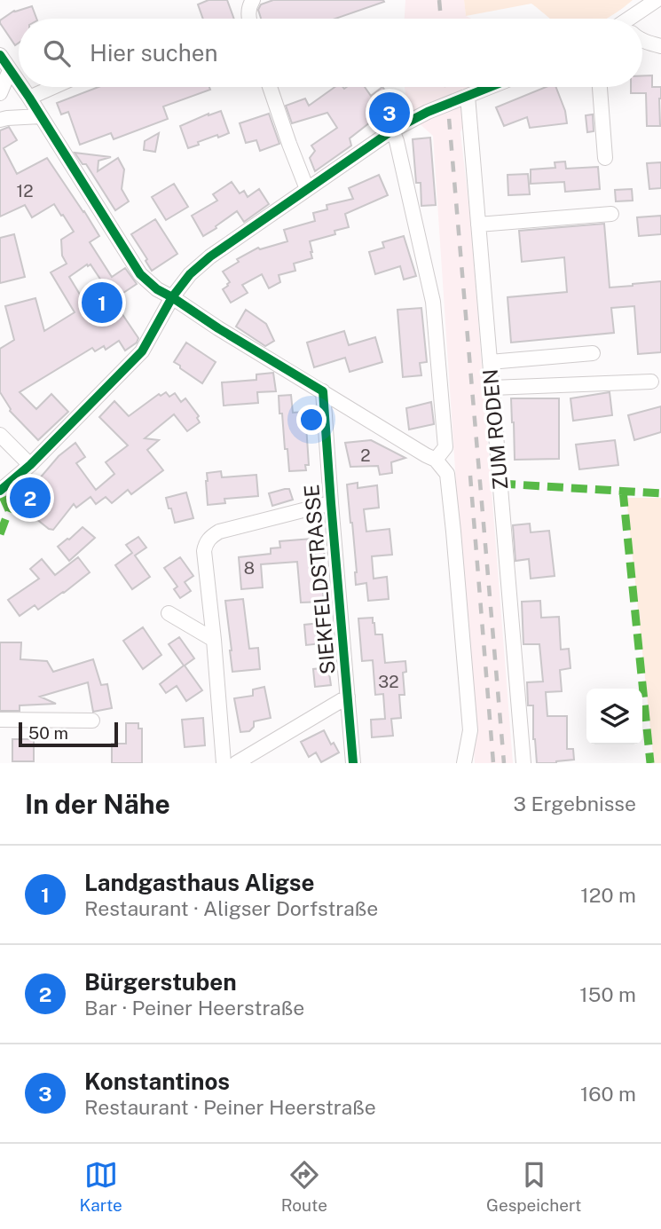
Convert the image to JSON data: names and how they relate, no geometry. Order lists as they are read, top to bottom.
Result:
{
  "streets": {
    "street": ["ZUM RODEN", "SIEKFELDSTRASSE"]
  },
  "house_numbers": [
    "12",
    "2",
    "8",
    "32"
  ],
  "scale_bar": "50 m",
  "page": {
    "search": "Hier suchen",
    "pins": ["3", "1", "2"],
    "scale": "50 m",
    "heading": ["In der Nähe", "3 Ergebnisse"],
    "list": [
      {
        "mark": "1",
        "name": "Landgasthaus Aligse",
        "note": "Restaurant · Aligser Dorfstraße",
        "value": "120 m"
      },
      {
        "mark": "2",
        "name": "Bürgerstuben",
        "note": "Bar · Peiner Heerstraße",
        "value": "150 m"
      },
      {
        "mark": "3",
        "name": "Konstantinos",
        "note": "Restaurant · Peiner Heerstraße",
        "value": "160 m"
      }
    ],
    "nav": ["Karte", "Route", "Gespeichert"]
  }
}
